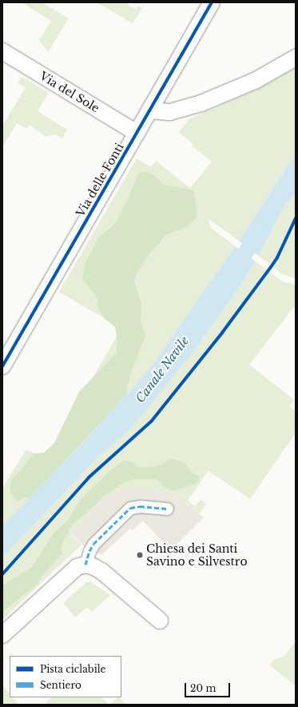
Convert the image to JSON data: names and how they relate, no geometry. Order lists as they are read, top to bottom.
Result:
{
  "streets": {
    "street": ["Via del Sole", "Via delle Fonti"]
  },
  "crossings": [
    ["Via del Sole", "Via delle Fonti"]
  ],
  "water": ["Canale Navile"],
  "places": ["Chiesa dei Santi Savino e Silvestro"],
  "legend": ["Pista ciclabile", "Sentiero"],
  "scale_bar": "20 m"
}
